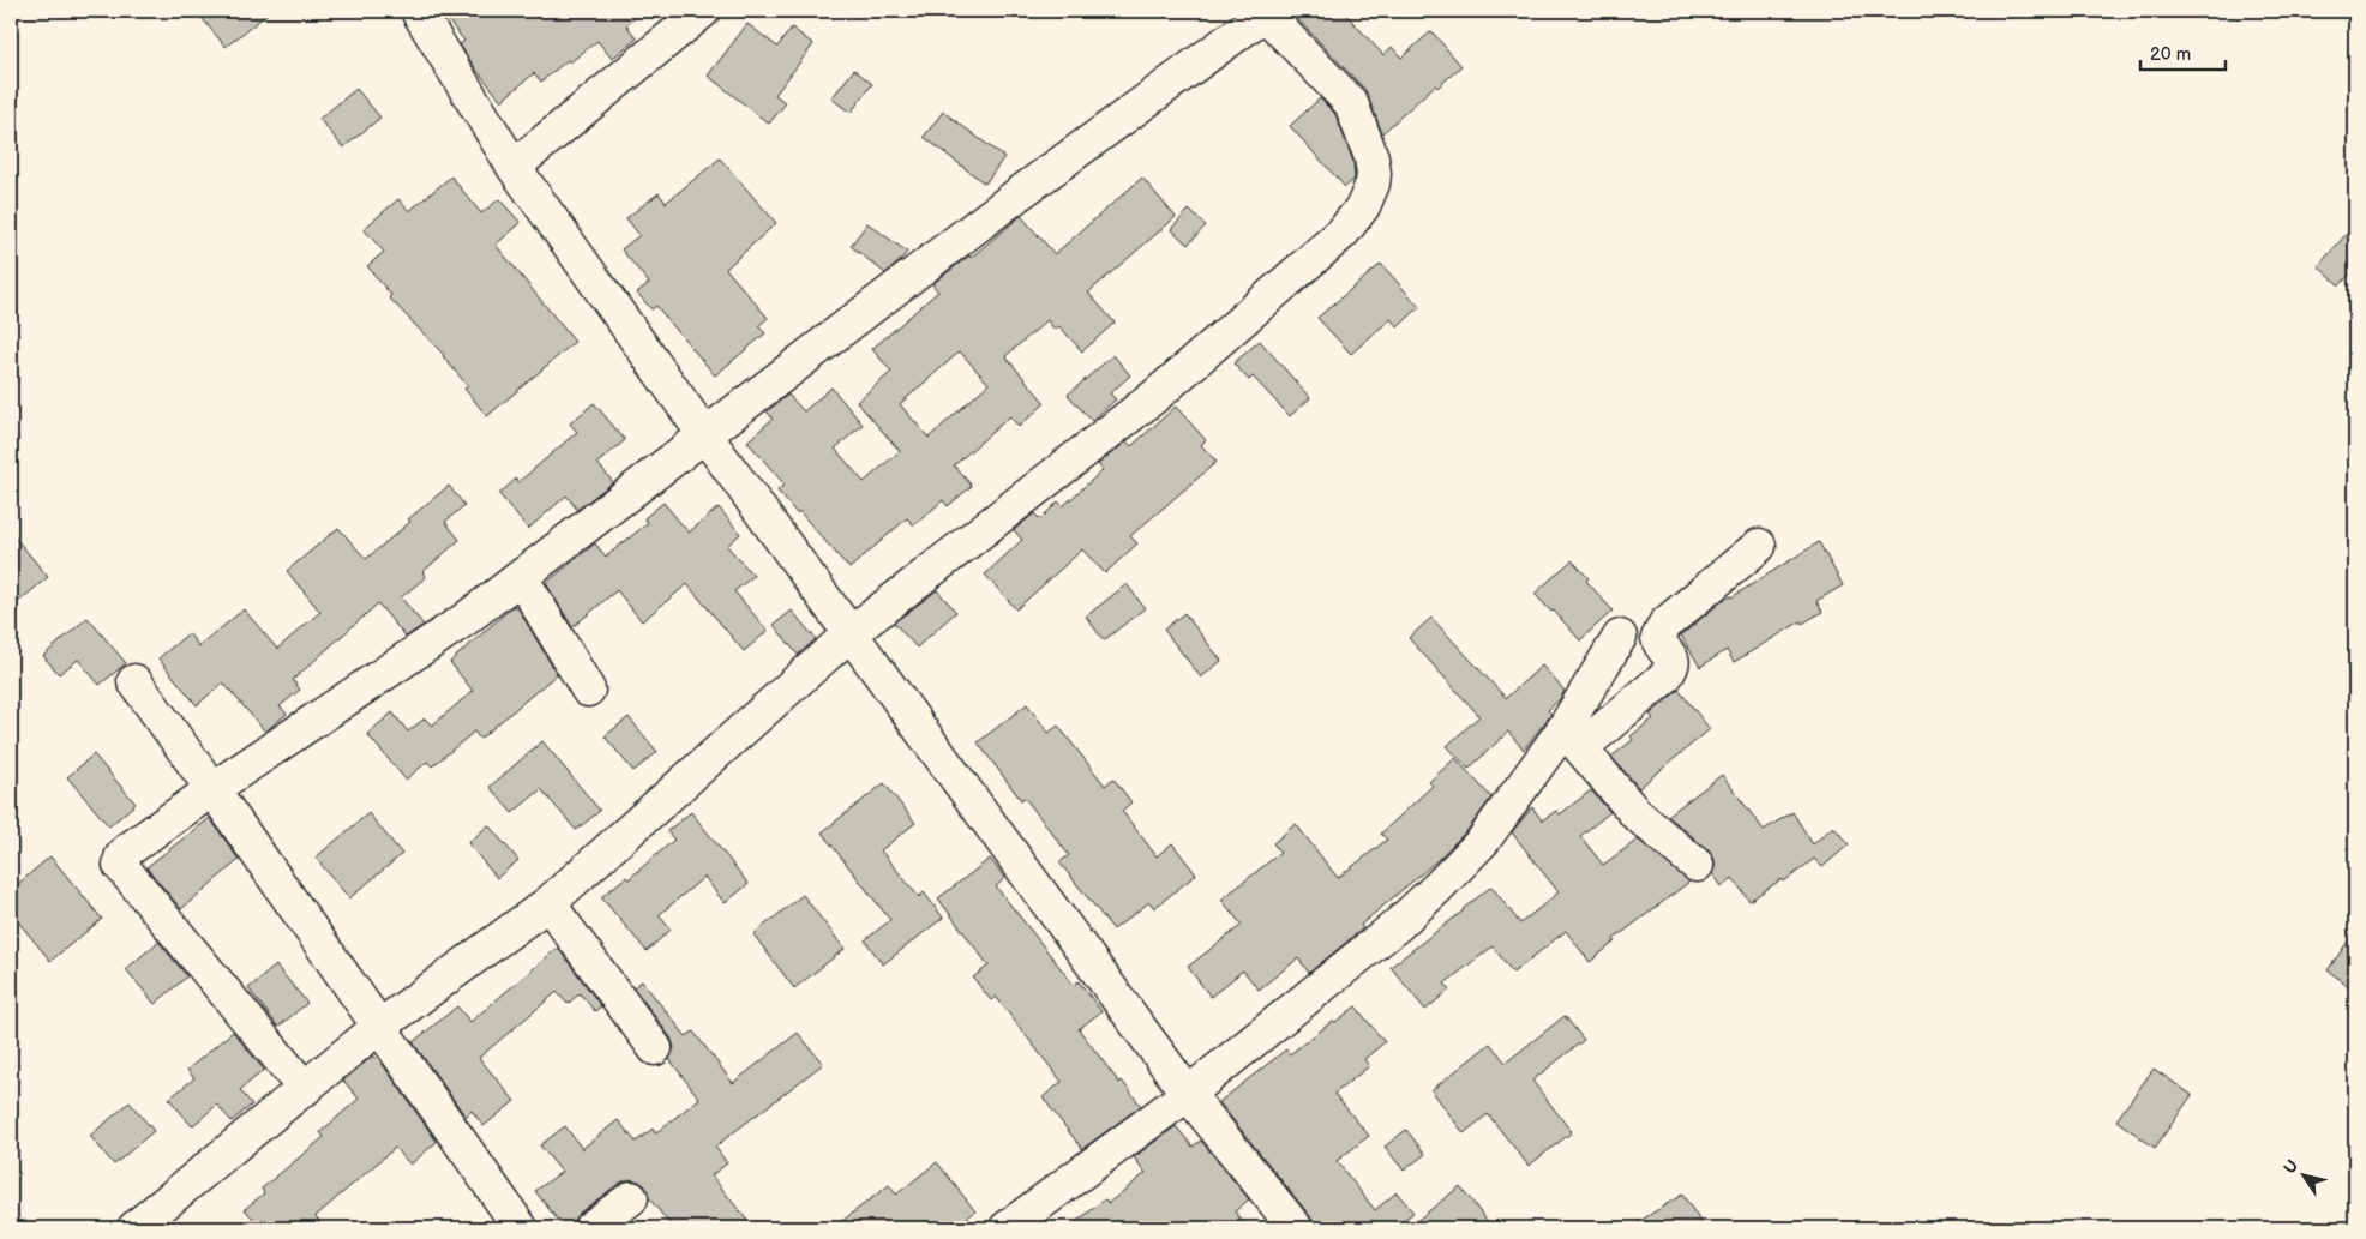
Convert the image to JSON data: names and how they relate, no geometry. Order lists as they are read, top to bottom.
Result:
{
  "scale_bar": "20 m",
  "north": "top left"
}
